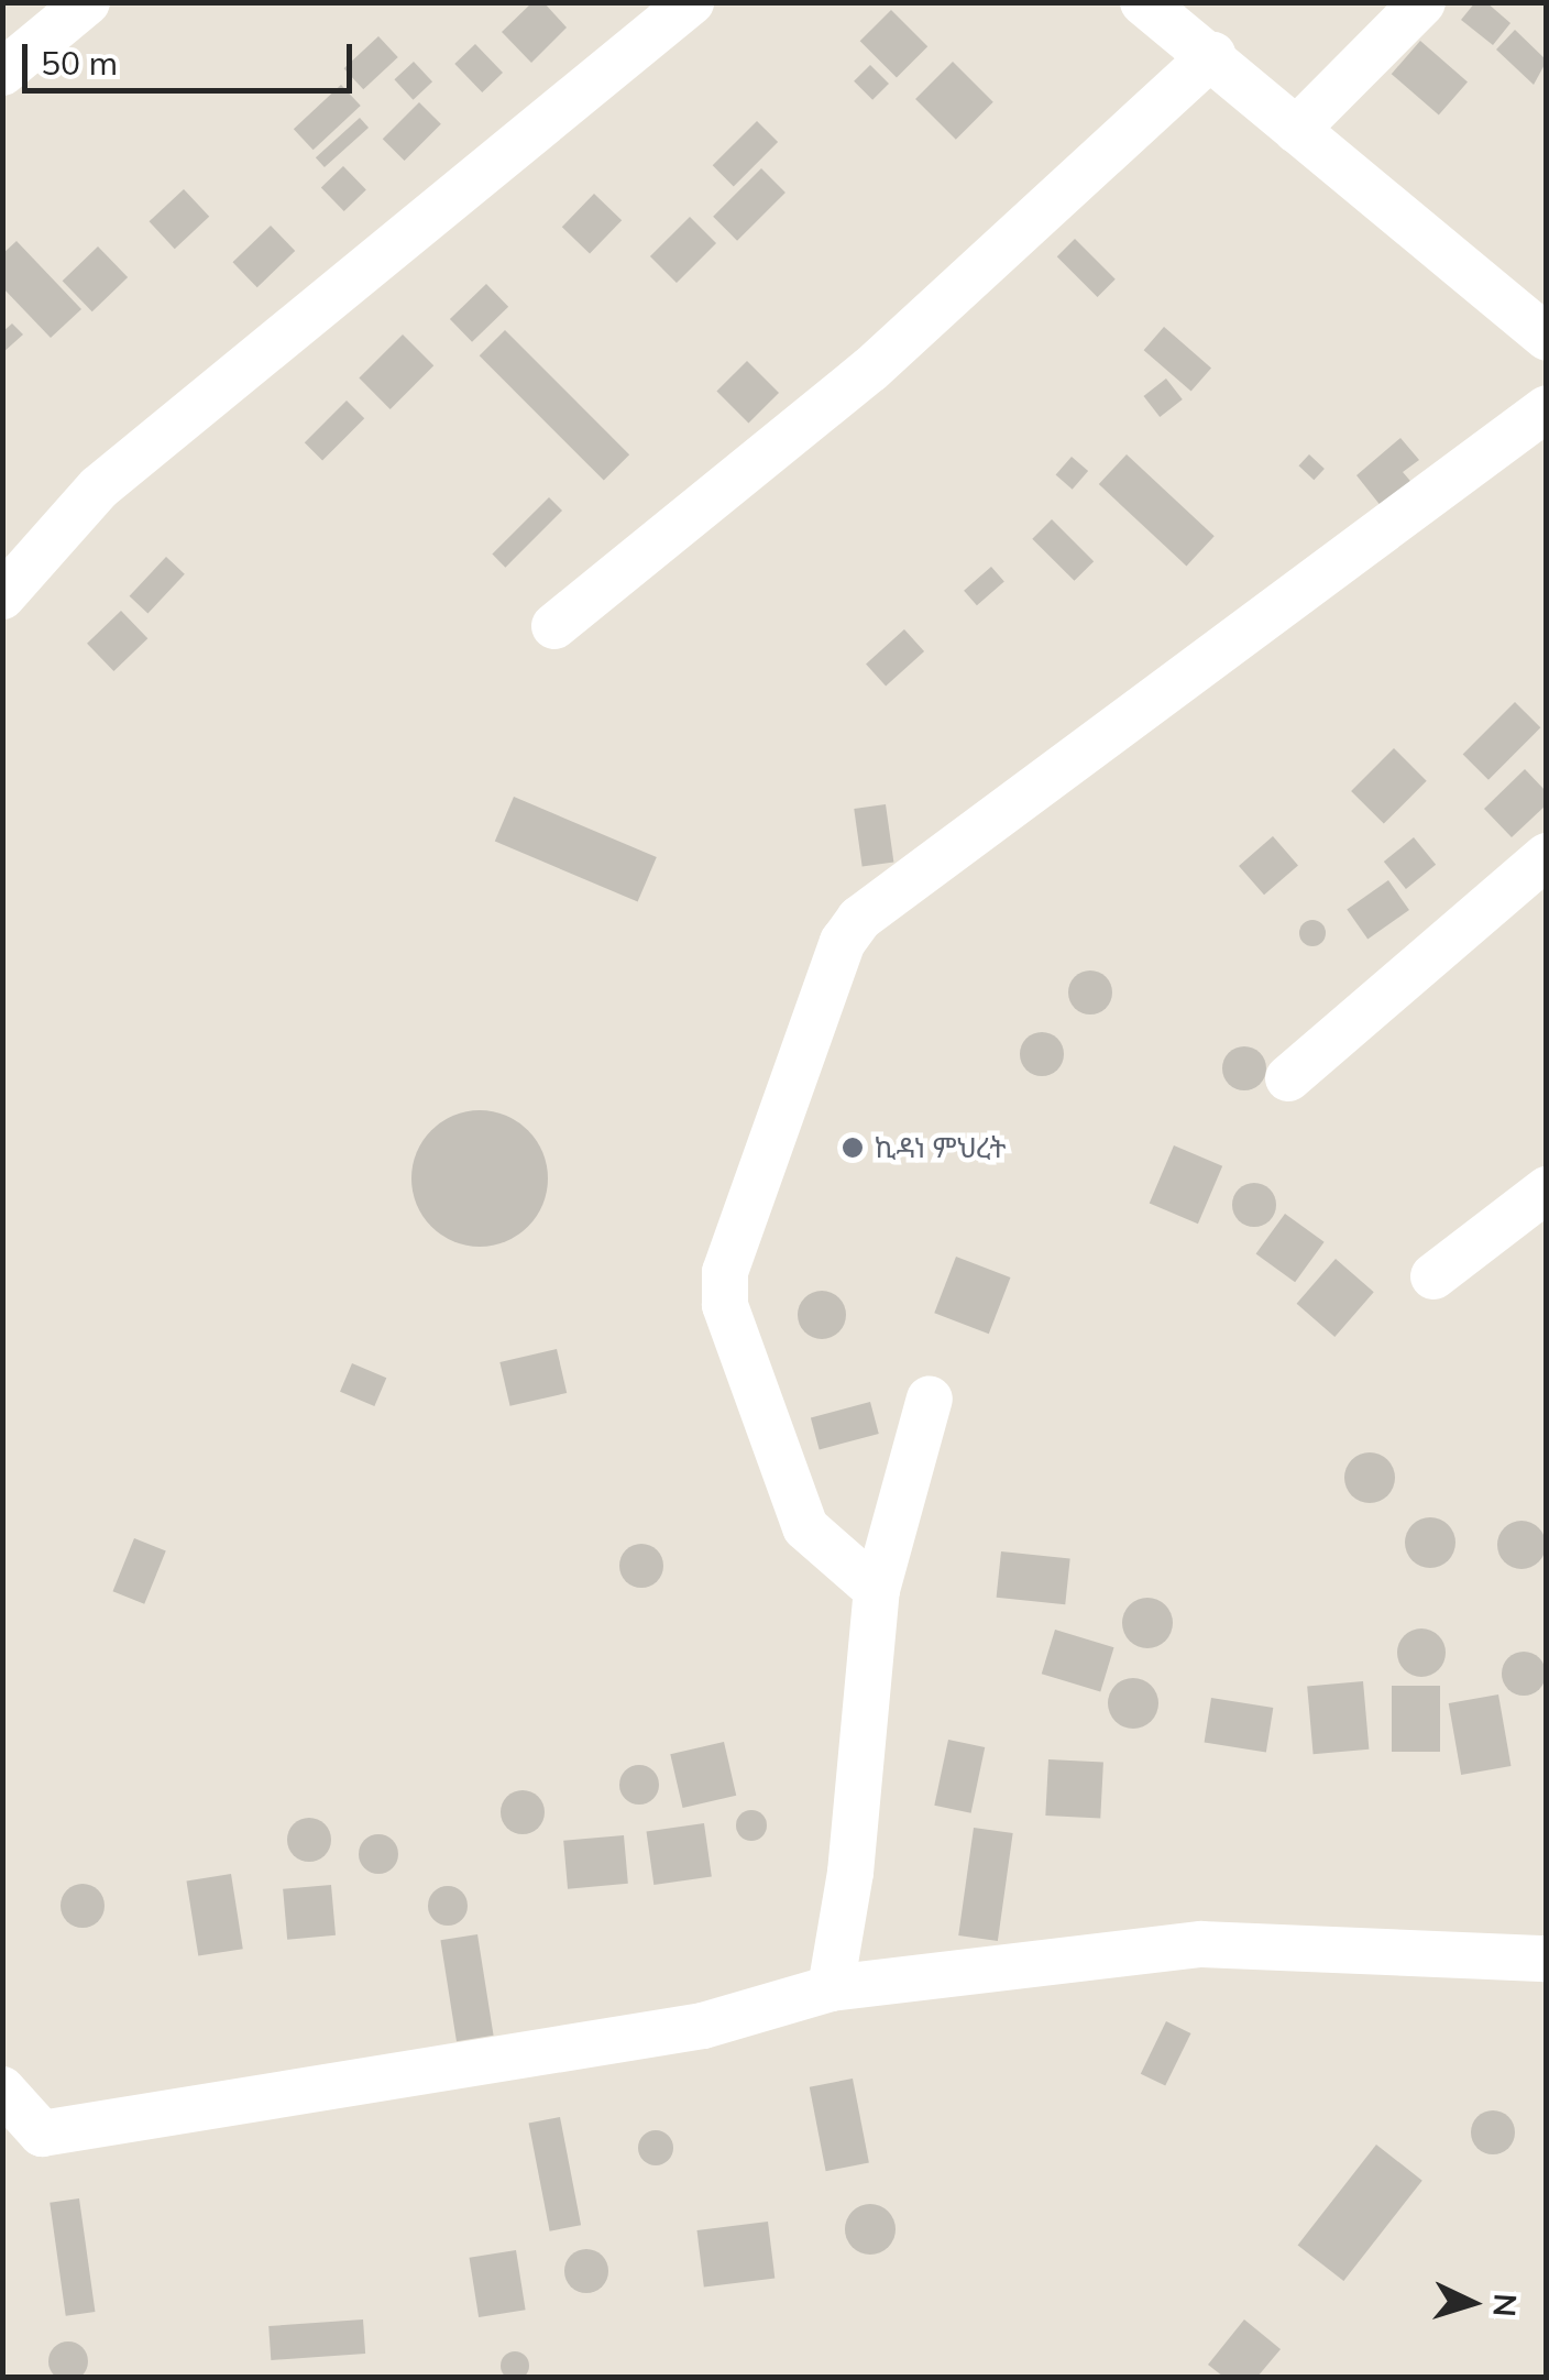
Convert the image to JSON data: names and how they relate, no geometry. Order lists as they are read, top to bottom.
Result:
{
  "places": ["ኪዳነ ምህረት"],
  "scale_bar": "50 m",
  "north": "right"
}
